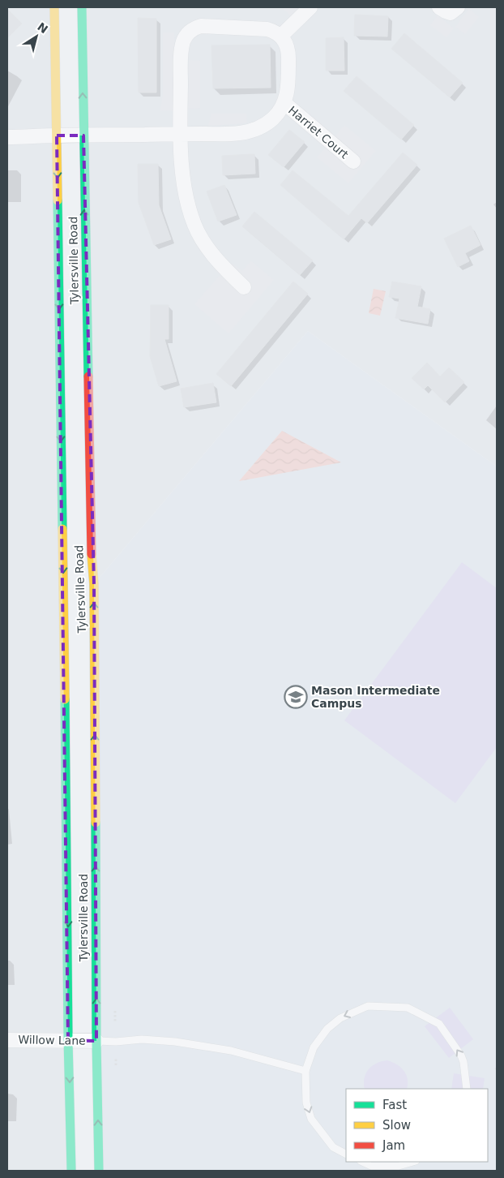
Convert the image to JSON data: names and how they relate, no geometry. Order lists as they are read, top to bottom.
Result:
{
  "streets": {
    "main road": ["Tylersville Road"],
    "street": ["Harriet Court", "Willow Lane"]
  },
  "crossings": [
    ["Tylersville Road", "Willow Lane"]
  ],
  "places": {
    "school or university": ["Mason Intermediate Campus"]
  },
  "legend": ["Fast", "Slow", "Jam"],
  "north": "top right"
}
